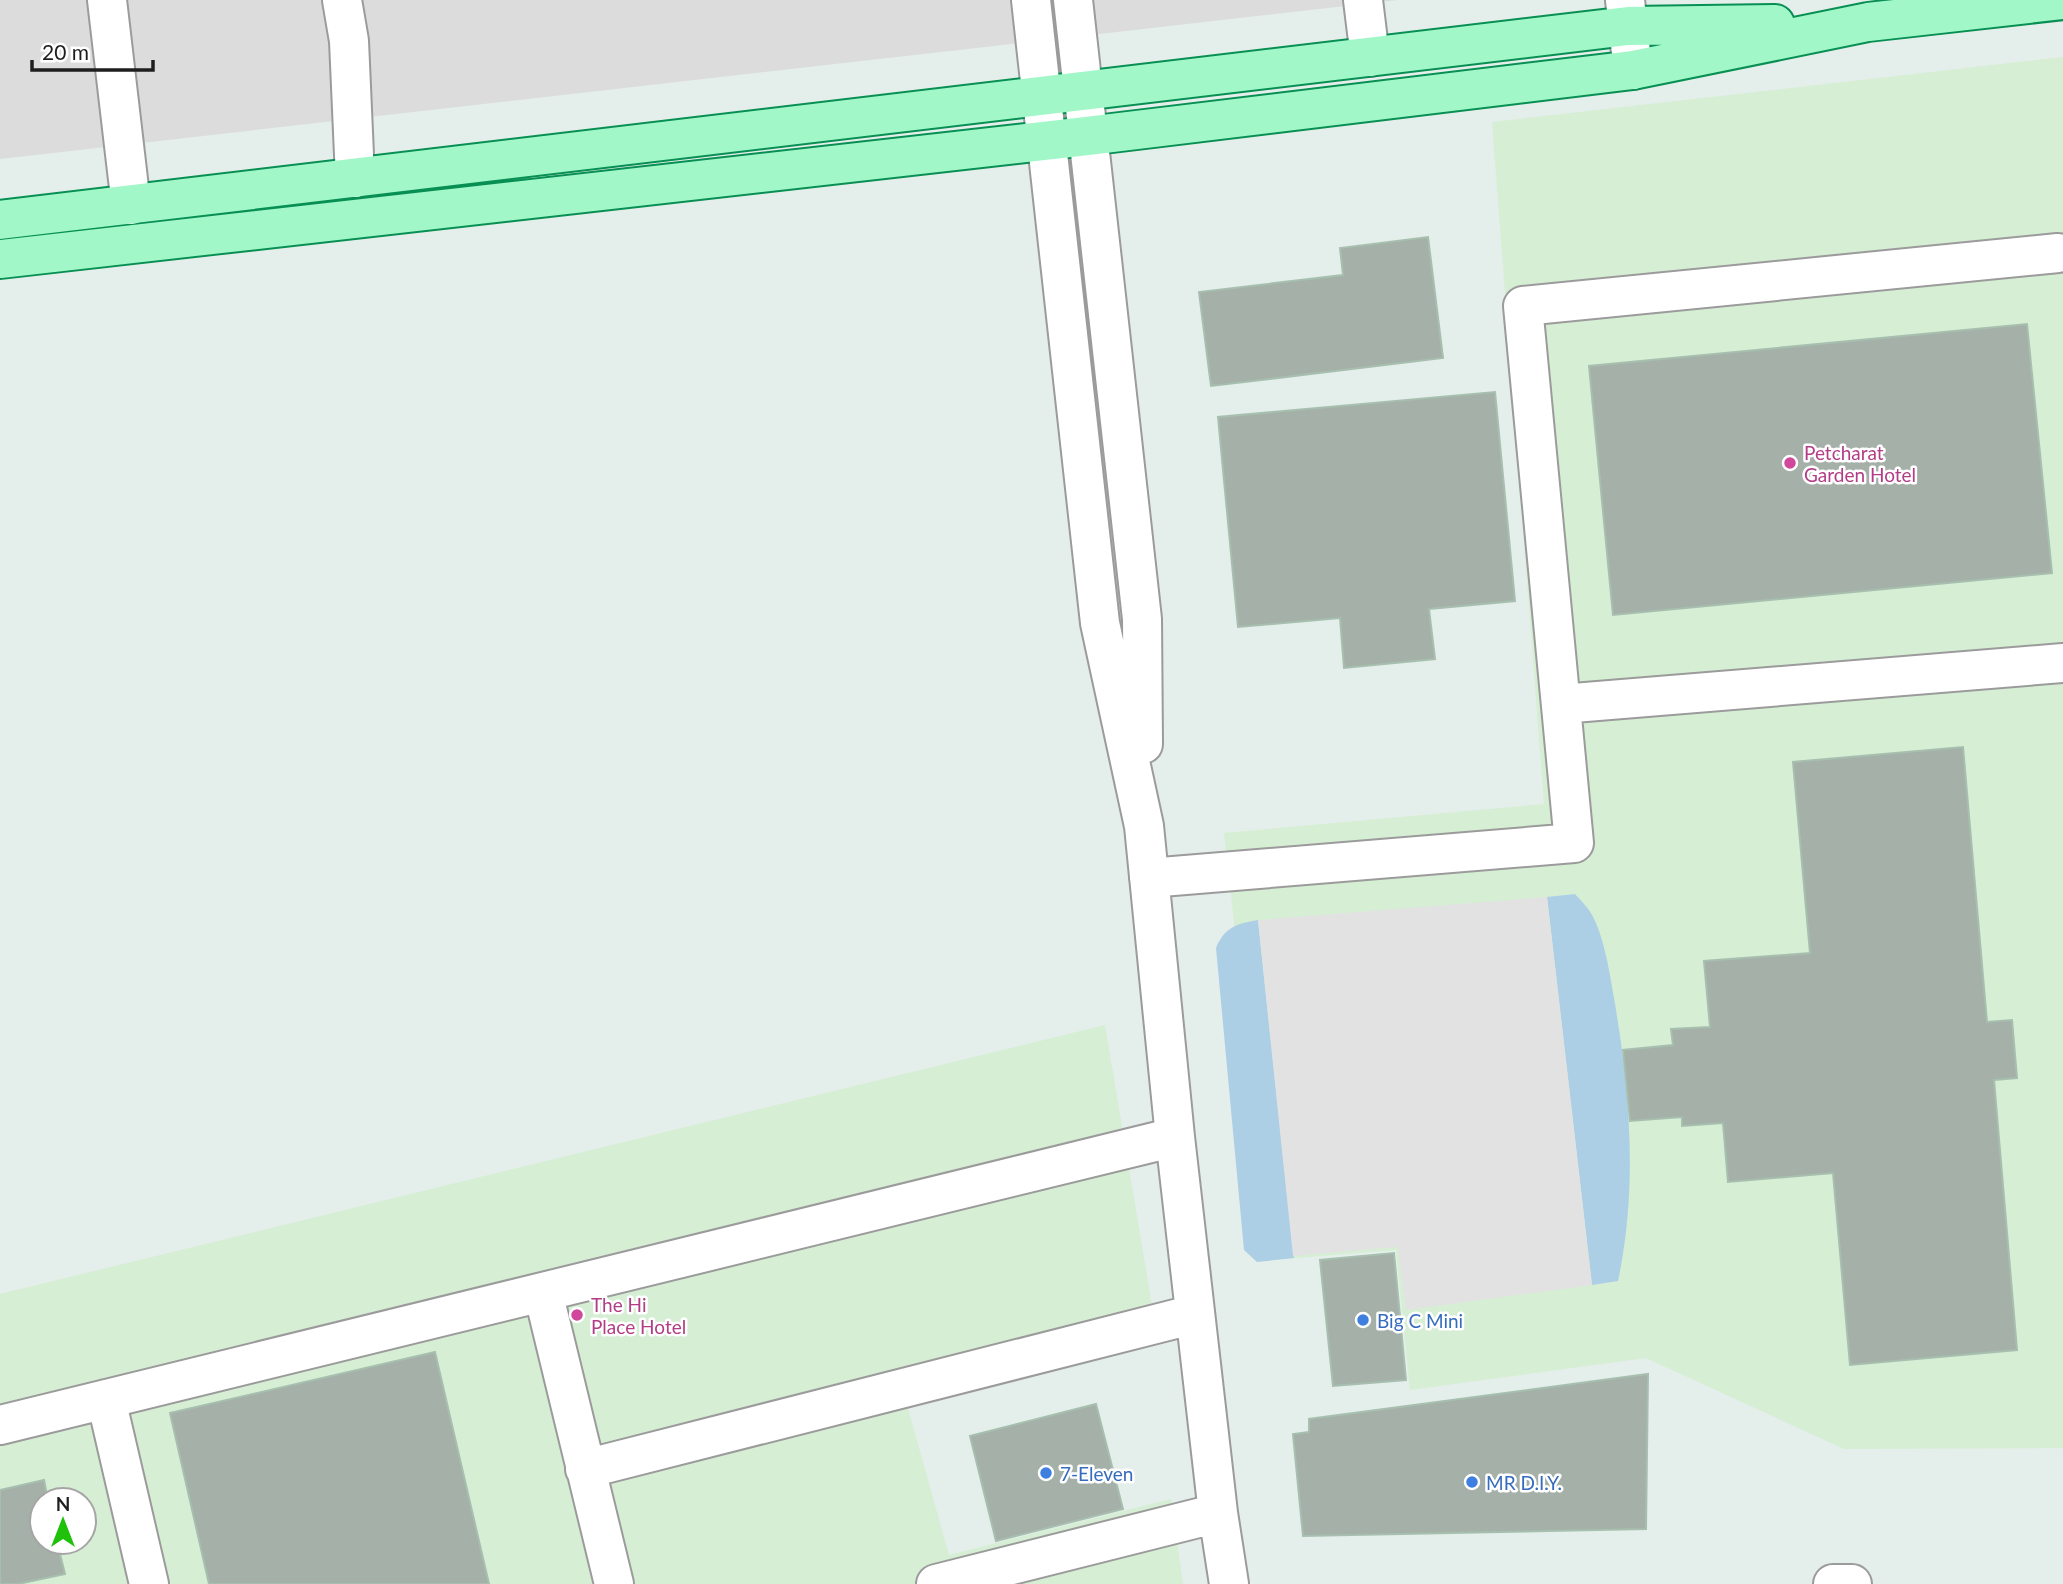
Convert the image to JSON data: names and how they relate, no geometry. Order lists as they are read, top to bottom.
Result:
{
  "places": [
    "Petcharat Garden Hotel",
    "The Hi Place Hotel",
    "Big C Mini",
    "7-Eleven",
    "MR D.I.Y."
  ],
  "scale_bar": "20 m",
  "north": "top"
}
